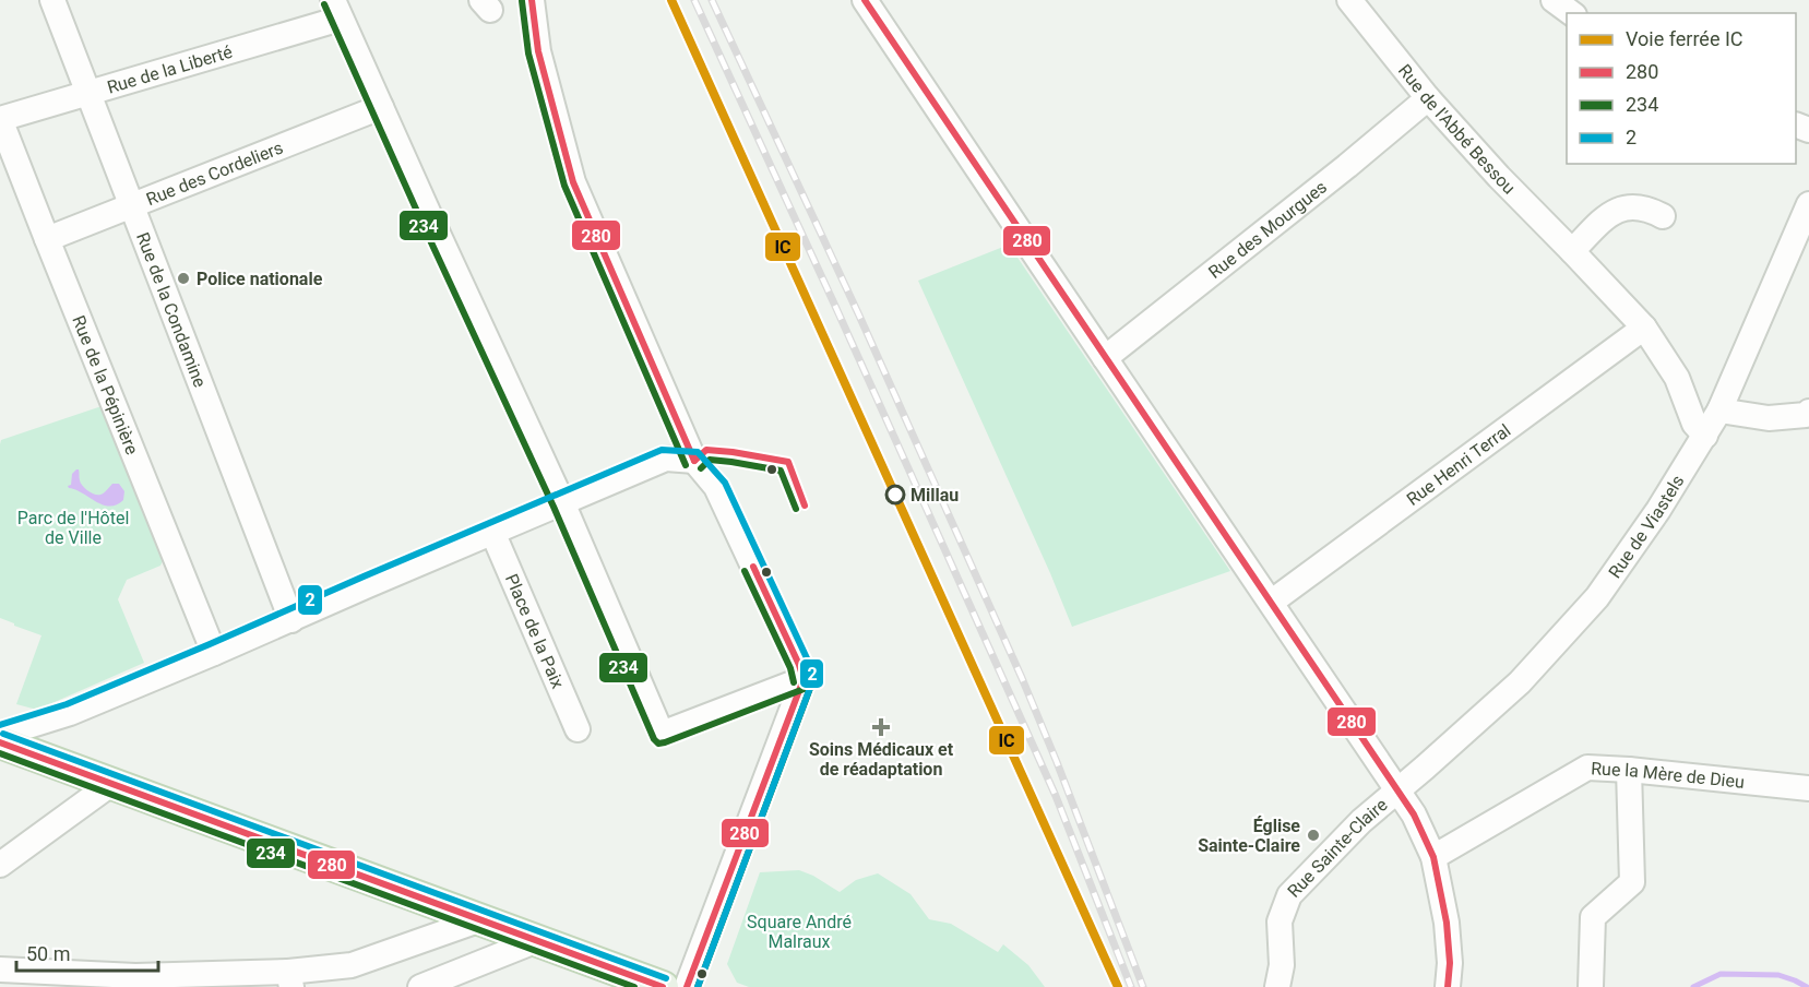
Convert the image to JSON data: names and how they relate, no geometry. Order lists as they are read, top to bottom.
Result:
{
  "streets": {
    "street": [
      "Rue de la Liberté",
      "Rue de l'Abbé Bessou",
      "Rue des Cordeliers",
      "Rue des Mourgues",
      "Rue de la Condamine",
      "Rue de la Pépinière",
      "Rue Henri Terral",
      "Rue de Viastels",
      "Place de la Paix",
      "Rue la Mère de Dieu",
      "Rue Sainte-Claire"
    ]
  },
  "crossings": [
    ["Rue de la Liberté", "Rue de la Condamine"],
    ["Rue de la Liberté", "Rue de la Pépinière"],
    ["Rue de l'Abbé Bessou", "Rue des Mourgues"],
    ["Rue de l'Abbé Bessou", "Rue Henri Terral"],
    ["Rue de l'Abbé Bessou", "Rue de Viastels"],
    ["Rue des Cordeliers", "Rue de la Condamine"],
    ["Rue des Cordeliers", "Rue de la Pépinière"],
    ["Rue de Viastels", "Rue Sainte-Claire"]
  ],
  "parks": ["Parc de l'Hôtel de Ville", "Square André Malraux"],
  "places": {
    "other": ["Police nationale", "Millau", "Église Sainte-Claire"],
    "health": ["Soins Médicaux et de réadaptation"]
  },
  "lines": [
    "rail line IC",
    "transit line 280",
    "transit line 234",
    "transit line 2"
  ],
  "legend": [
    "Voie ferrée IC",
    "280",
    "234",
    "2"
  ],
  "scale_bar": "50 m"
}
